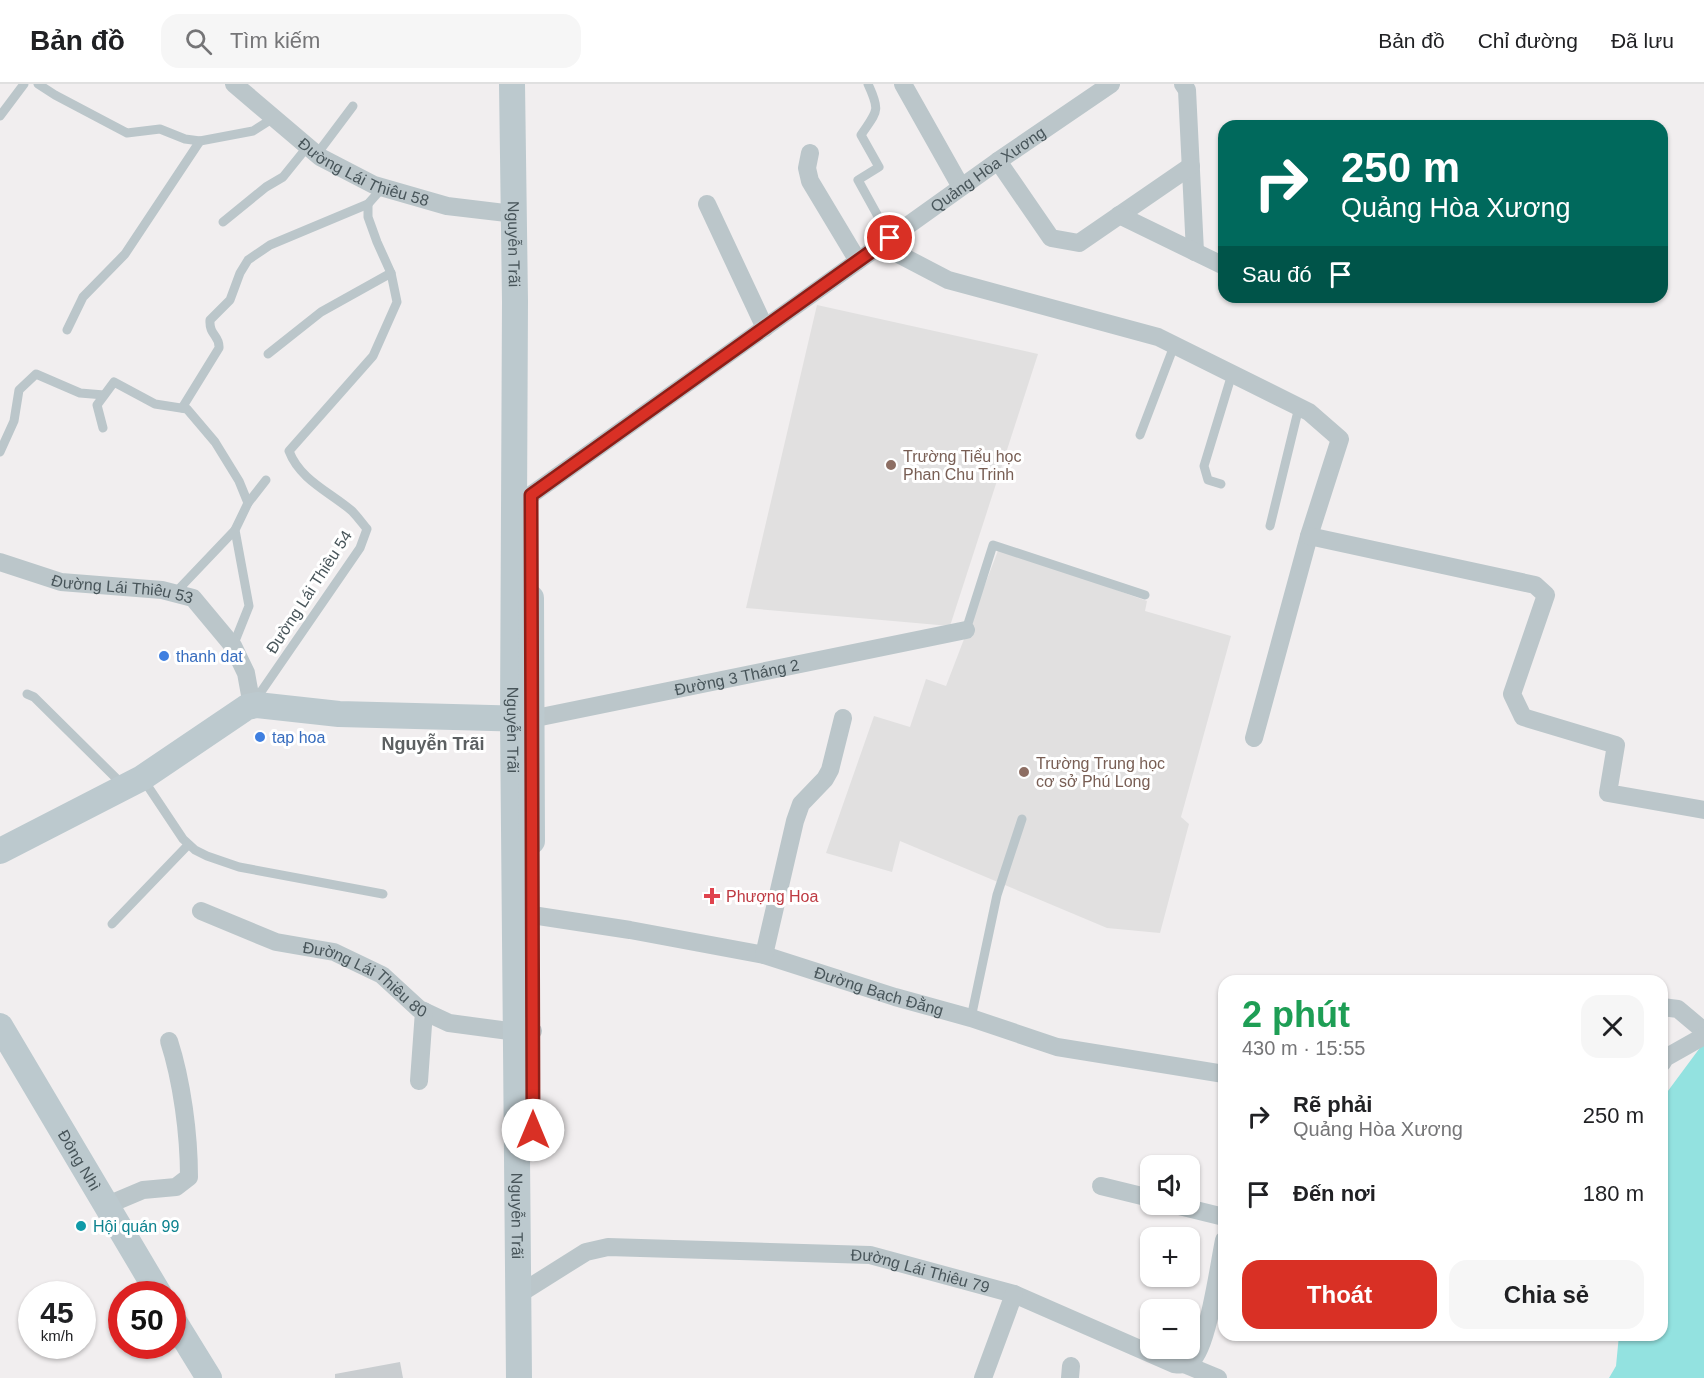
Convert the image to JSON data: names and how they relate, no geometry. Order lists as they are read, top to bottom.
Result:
{
  "streets": {
    "main road": ["Nguyễn Trãi", "Đường 3 Tháng 2", "Đông Nhì"],
    "street": [
      "Đường Lái Thiêu 58",
      "Quảng Hòa Xương",
      "Đường Lái Thiêu 53",
      "Đường Lái Thiêu 80",
      "Đường Bạch Đằng",
      "Đường Lái Thiêu 79"
    ],
    "lane": ["Đường Lái Thiêu 54"]
  },
  "crossings": [
    ["Đường Lái Thiêu 58", "Nguyễn Trãi"],
    ["Quảng Hòa Xương", "Nguyễn Trãi"],
    ["Nguyễn Trãi", "Đường 3 Tháng 2"],
    ["Nguyễn Trãi", "Đường Lái Thiêu 80"],
    ["Nguyễn Trãi", "Đường Bạch Đằng"],
    ["Nguyễn Trãi", "Đường Lái Thiêu 79"],
    ["Đường Lái Thiêu 53", "Đường Lái Thiêu 54"],
    ["Đường Lái Thiêu 53", "Đường 3 Tháng 2"],
    ["Đường Lái Thiêu 54", "Đường 3 Tháng 2"]
  ],
  "districts": ["Nguyễn Trãi"],
  "places": {
    "other": [
      "Trường Tiểu học Phan Chu Trinh",
      "thanh dat",
      "tap hoa",
      "Trường Trung học cơ sở Phú Long",
      "Hội quán 99"
    ],
    "health": ["Phượng Hoa"]
  },
  "page": {
    "header": "Bản đồ",
    "search": "Tìm kiếm",
    "nav": ["Bản đồ", "Chỉ đường", "Đã lưu"],
    "turn": ["250 m", "Quảng Hòa Xương"],
    "then": "Sau đó",
    "heading": ["2 phút", "430 m · 15:55"],
    "list": [
      {
        "name": "Rẽ phải",
        "note": "Quảng Hòa Xương",
        "value": "250 m"
      },
      {
        "name": "Đến nơi",
        "value": "180 m"
      }
    ],
    "map_buttons": ["+", "−"],
    "buttons": ["Thoát", "Chia sẻ"],
    "speed": "45 km/h",
    "limit": "50"
  }
}
